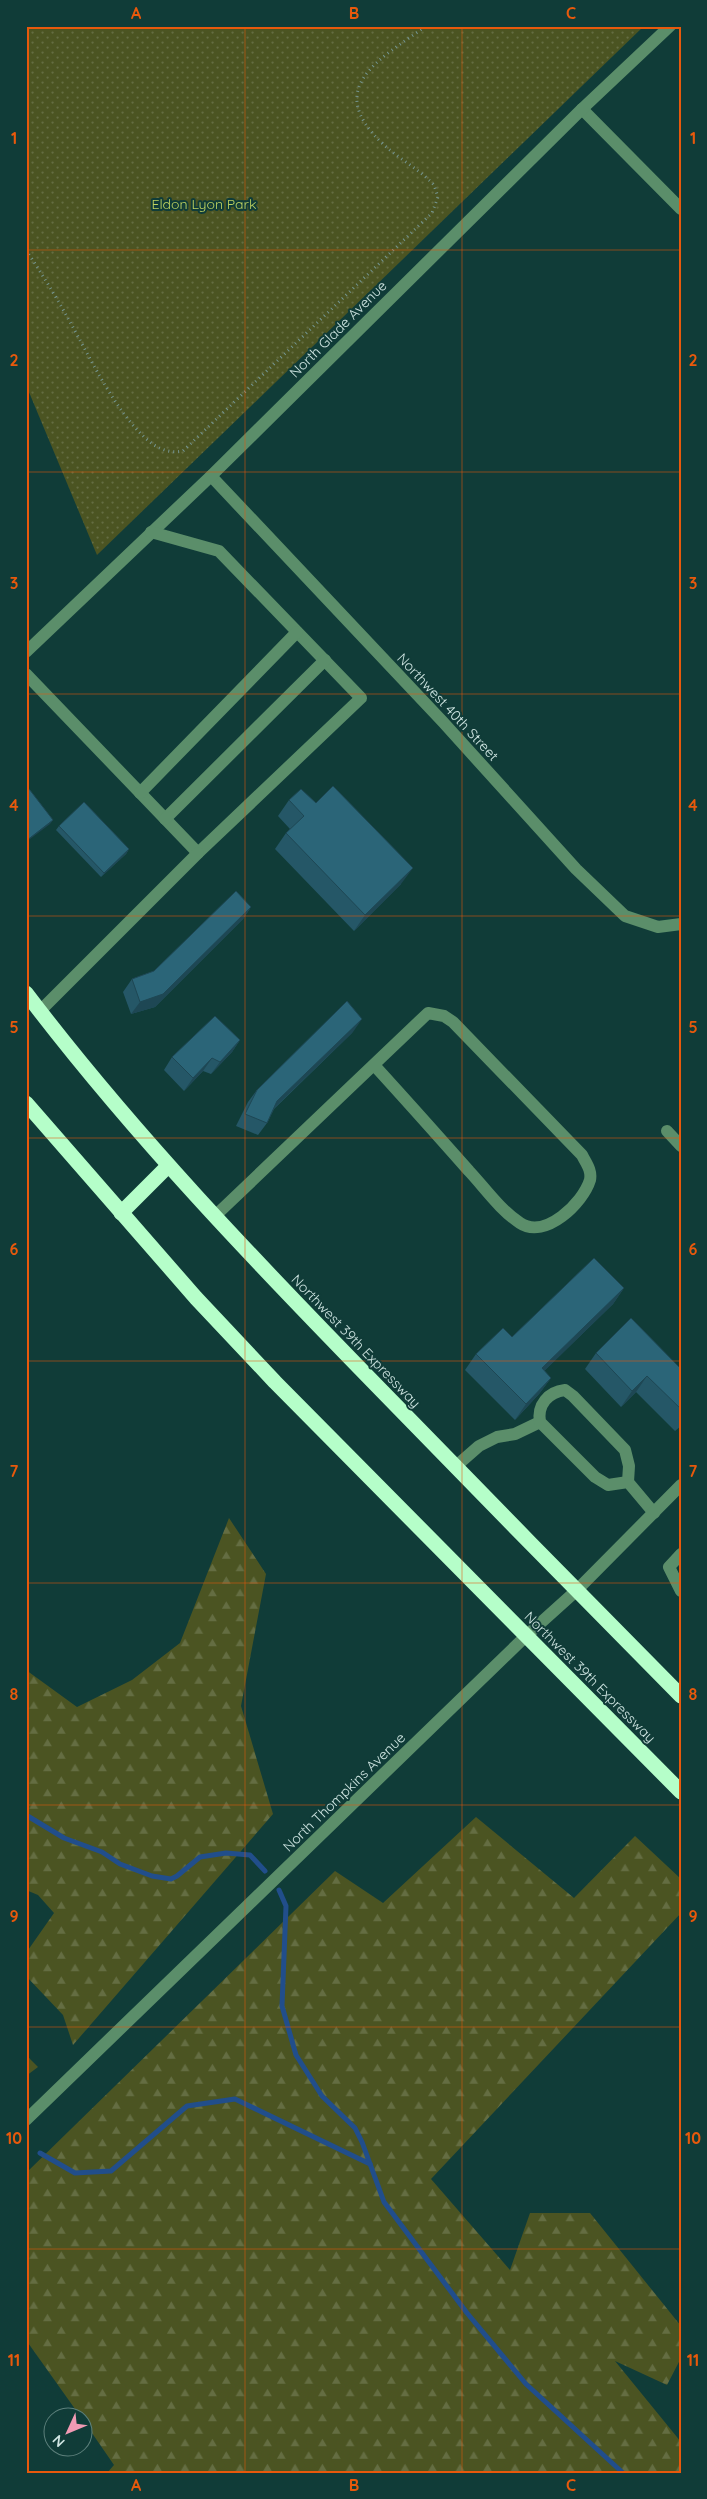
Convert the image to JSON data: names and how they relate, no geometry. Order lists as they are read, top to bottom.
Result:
{
  "streets": {
    "highway": ["Northwest 39th Expressway"],
    "street": ["North Glade Avenue", "Northwest 40th Street", "North Thompkins Avenue"]
  },
  "crossings": [
    ["North Glade Avenue", "Northwest 40th Street"],
    ["Northwest 39th Expressway", "North Thompkins Avenue"]
  ],
  "parks": ["Eldon Lyon Park"],
  "north": "bottom left",
  "grid": {
    "columns": ["A", "B", "C"],
    "rows": [
      "1",
      "2",
      "3",
      "4",
      "5",
      "6",
      "7",
      "8",
      "9",
      "10",
      "11"
    ]
  }
}
